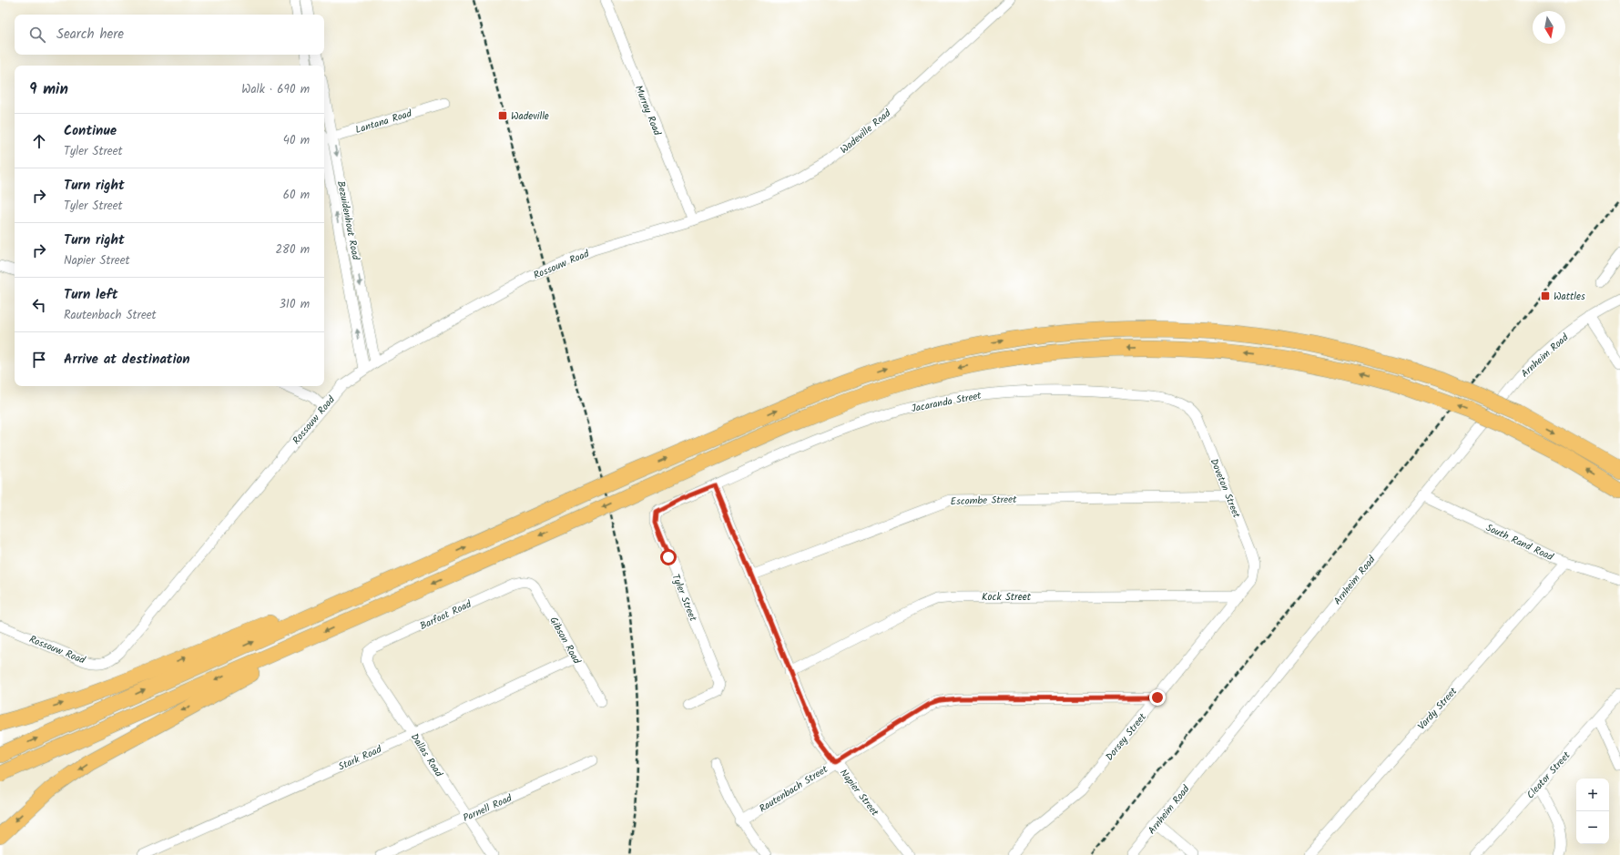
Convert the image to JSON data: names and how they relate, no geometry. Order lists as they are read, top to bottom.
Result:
{
  "streets": {
    "street": [
      "Murray Road",
      "Lantana Road",
      "Wadeville Road",
      "Bezuidenhout Road",
      "Rossouw Road",
      "Arnheim Road",
      "Jacaranda Street",
      "Doveton Street",
      "Escombe Street",
      "South Rand Road",
      "Kock Street",
      "Tyler Street",
      "Barfoot Road",
      "Gibson Road",
      "Vardy Street",
      "Dorsey Street",
      "Dallas Road",
      "Stark Road",
      "Cleator Street",
      "Rautenbach Street",
      "Napier Street",
      "Parnell Road"
    ]
  },
  "crossings": [
    ["Murray Road", "Wadeville Road"],
    ["Murray Road", "Rossouw Road"],
    ["Lantana Road", "Bezuidenhout Road"],
    ["Wadeville Road", "Rossouw Road"],
    ["Bezuidenhout Road", "Rossouw Road"],
    ["Arnheim Road", "South Rand Road"],
    ["Jacaranda Street", "Doveton Street"],
    ["Jacaranda Street", "Tyler Street"],
    ["Jacaranda Street", "Napier Street"],
    ["Doveton Street", "Escombe Street"],
    ["Doveton Street", "Dorsey Street"],
    ["Escombe Street", "Napier Street"],
    ["South Rand Road", "Vardy Street"],
    ["Kock Street", "Dorsey Street"],
    ["Kock Street", "Napier Street"],
    ["Tyler Street", "Napier Street"],
    ["Barfoot Road", "Gibson Road"],
    ["Barfoot Road", "Dallas Road"],
    ["Gibson Road", "Stark Road"],
    ["Dorsey Street", "Rautenbach Street"],
    ["Dallas Road", "Stark Road"],
    ["Dallas Road", "Parnell Road"],
    ["Rautenbach Street", "Napier Street"]
  ],
  "places": {
    "transit": ["Wadeville", "Wattles"]
  },
  "north": "bottom",
  "page": {
    "search": "Search here",
    "heading": ["9 min", "Walk · 690 m"],
    "list": [
      ["Continue", "Tyler Street", "40 m"],
      ["Turn right", "Tyler Street", "60 m"],
      ["Turn right", "Napier Street", "280 m"],
      ["Turn left", "Rautenbach Street", "310 m"],
      "Arrive at destination"
    ],
    "map_buttons": ["+", "−"]
  }
}
